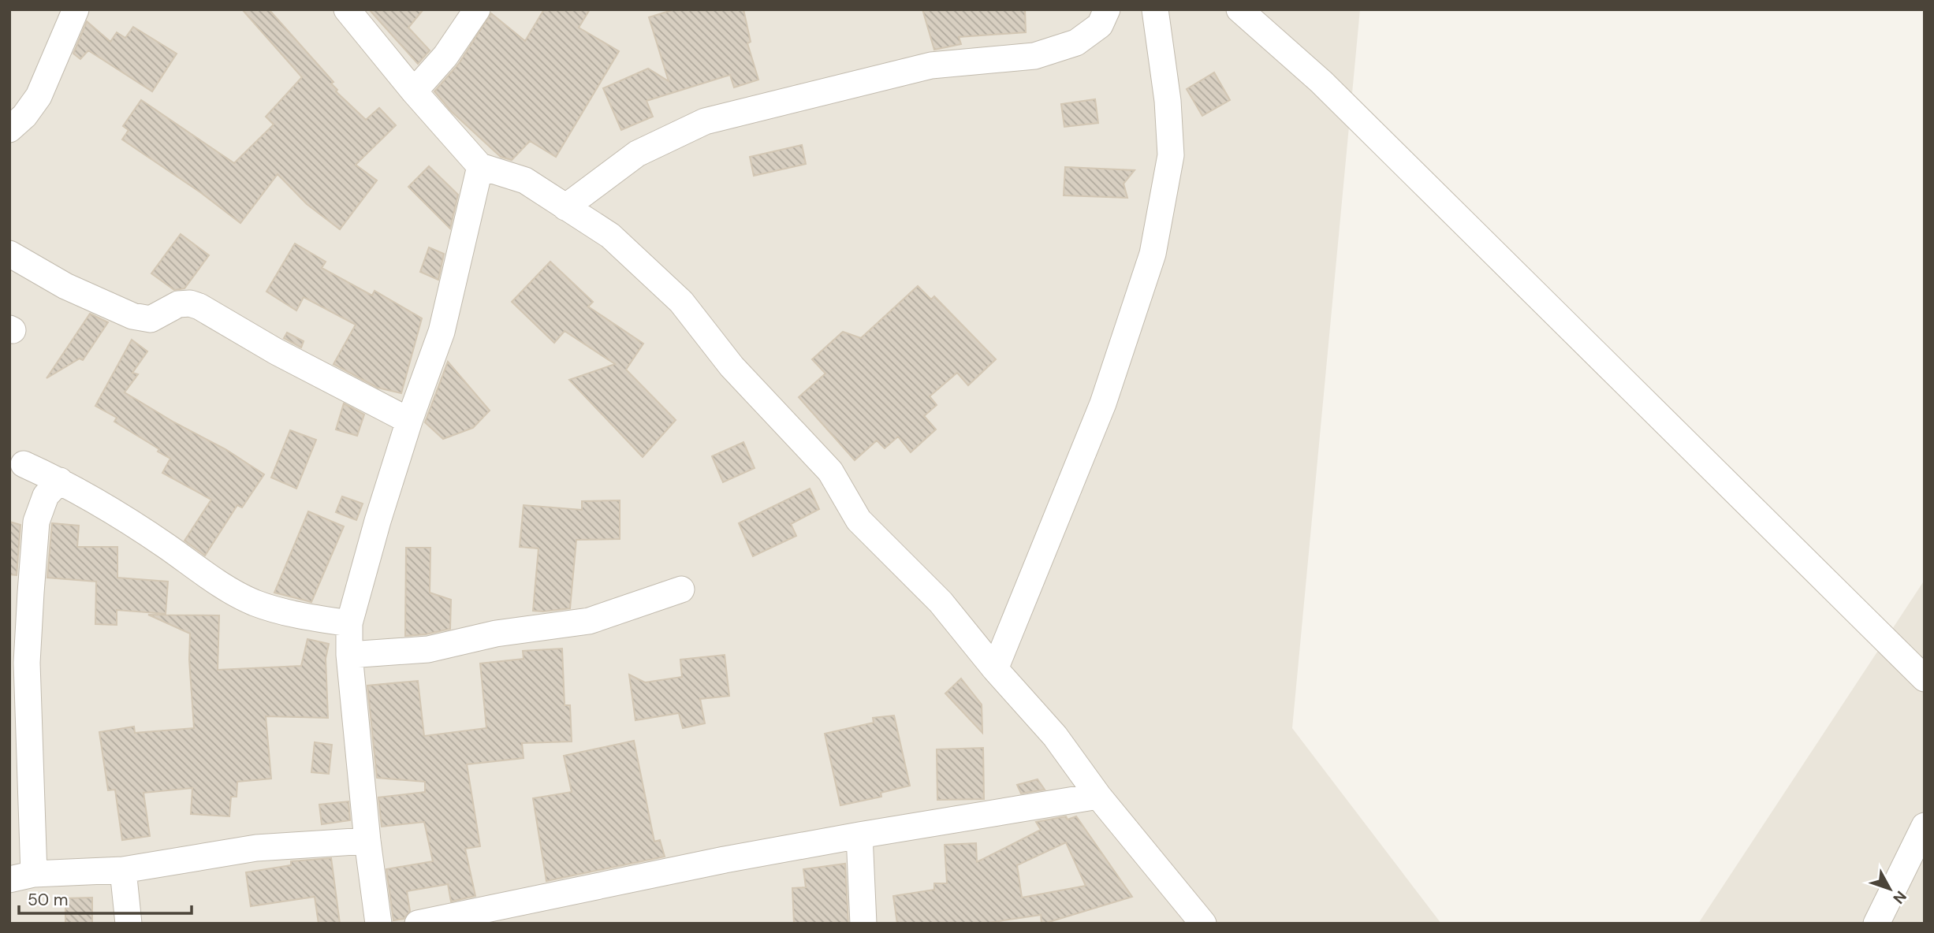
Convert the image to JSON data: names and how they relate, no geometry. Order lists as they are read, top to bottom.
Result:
{
  "scale_bar": "50 m",
  "north": "bottom right"
}
